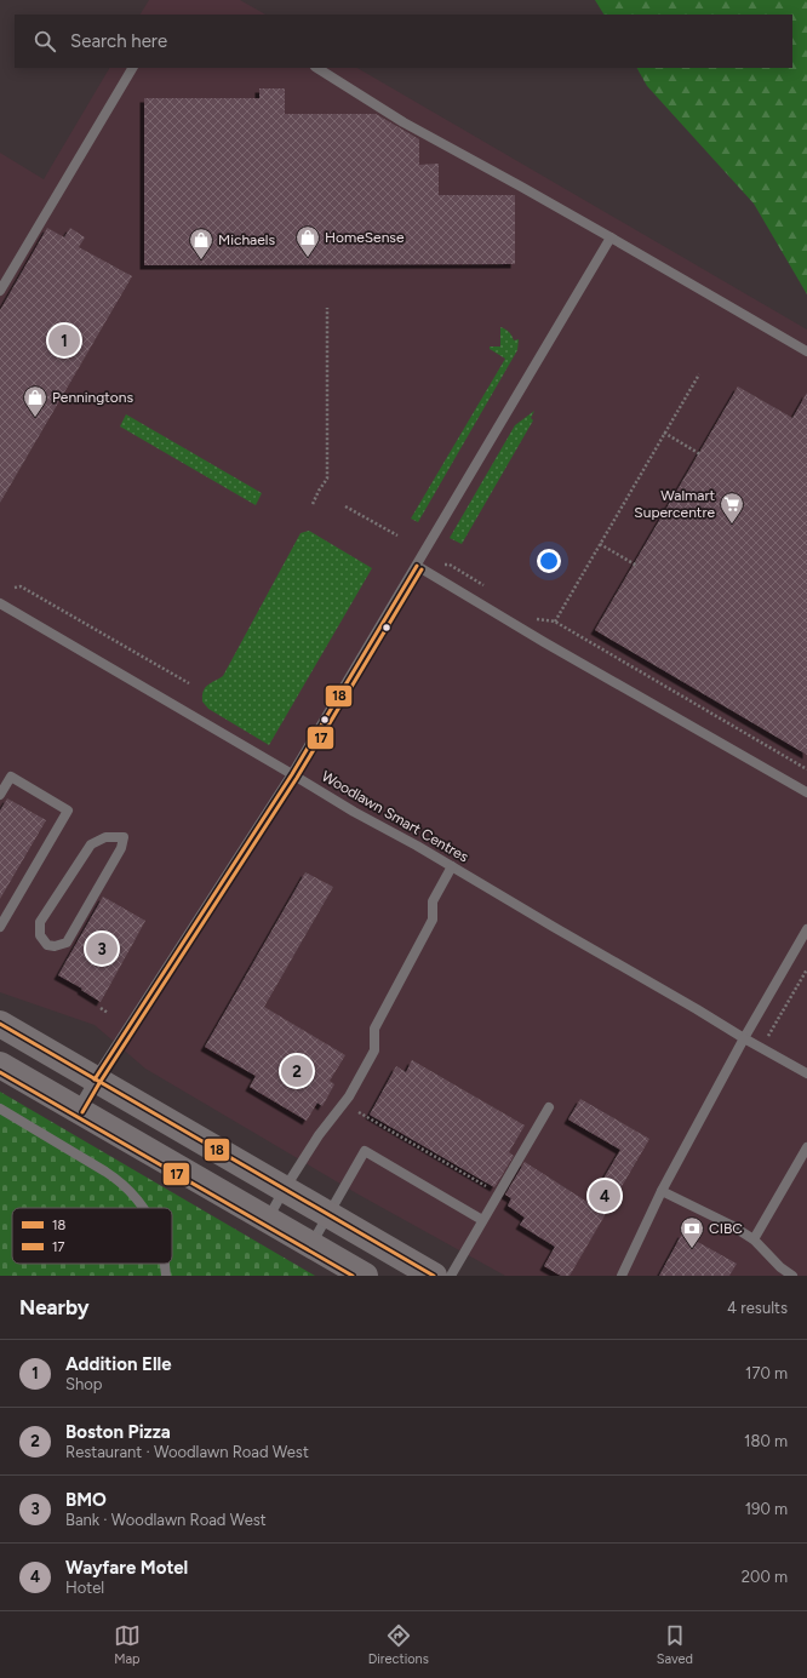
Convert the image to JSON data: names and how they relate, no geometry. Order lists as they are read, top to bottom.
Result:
{
  "streets": {
    "lane": ["Woodlawn Smart Centres"]
  },
  "places": {
    "shop": ["HomeSense", "Michaels", "Penningtons"],
    "supermarket": ["Walmart Supercentre"],
    "bank": ["CIBC"]
  },
  "lines": ["transit line 18", "transit line 17"],
  "legend": ["18", "17"],
  "page": {
    "search": "Search here",
    "pins": [
      "1",
      "3",
      "2",
      "4"
    ],
    "heading": ["Nearby", "4 results"],
    "list": [
      {
        "mark": "1",
        "name": "Addition Elle",
        "note": "Shop",
        "value": "170 m"
      },
      {
        "mark": "2",
        "name": "Boston Pizza",
        "note": "Restaurant · Woodlawn Road West",
        "value": "180 m"
      },
      {
        "mark": "3",
        "name": "BMO",
        "note": "Bank · Woodlawn Road West",
        "value": "190 m"
      },
      {
        "mark": "4",
        "name": "Wayfare Motel",
        "note": "Hotel",
        "value": "200 m"
      }
    ],
    "nav": ["Map", "Directions", "Saved"]
  }
}
